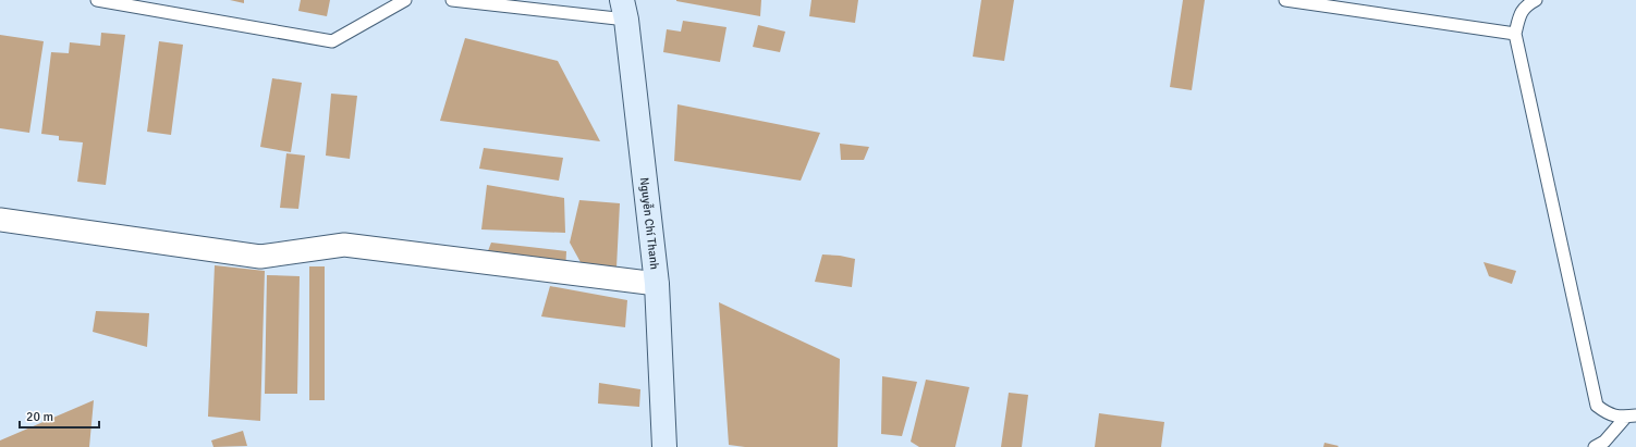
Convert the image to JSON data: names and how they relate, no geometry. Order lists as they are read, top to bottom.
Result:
{
  "streets": {
    "main road": ["Nguyễn Chí Thanh"]
  },
  "scale_bar": "20 m"
}
